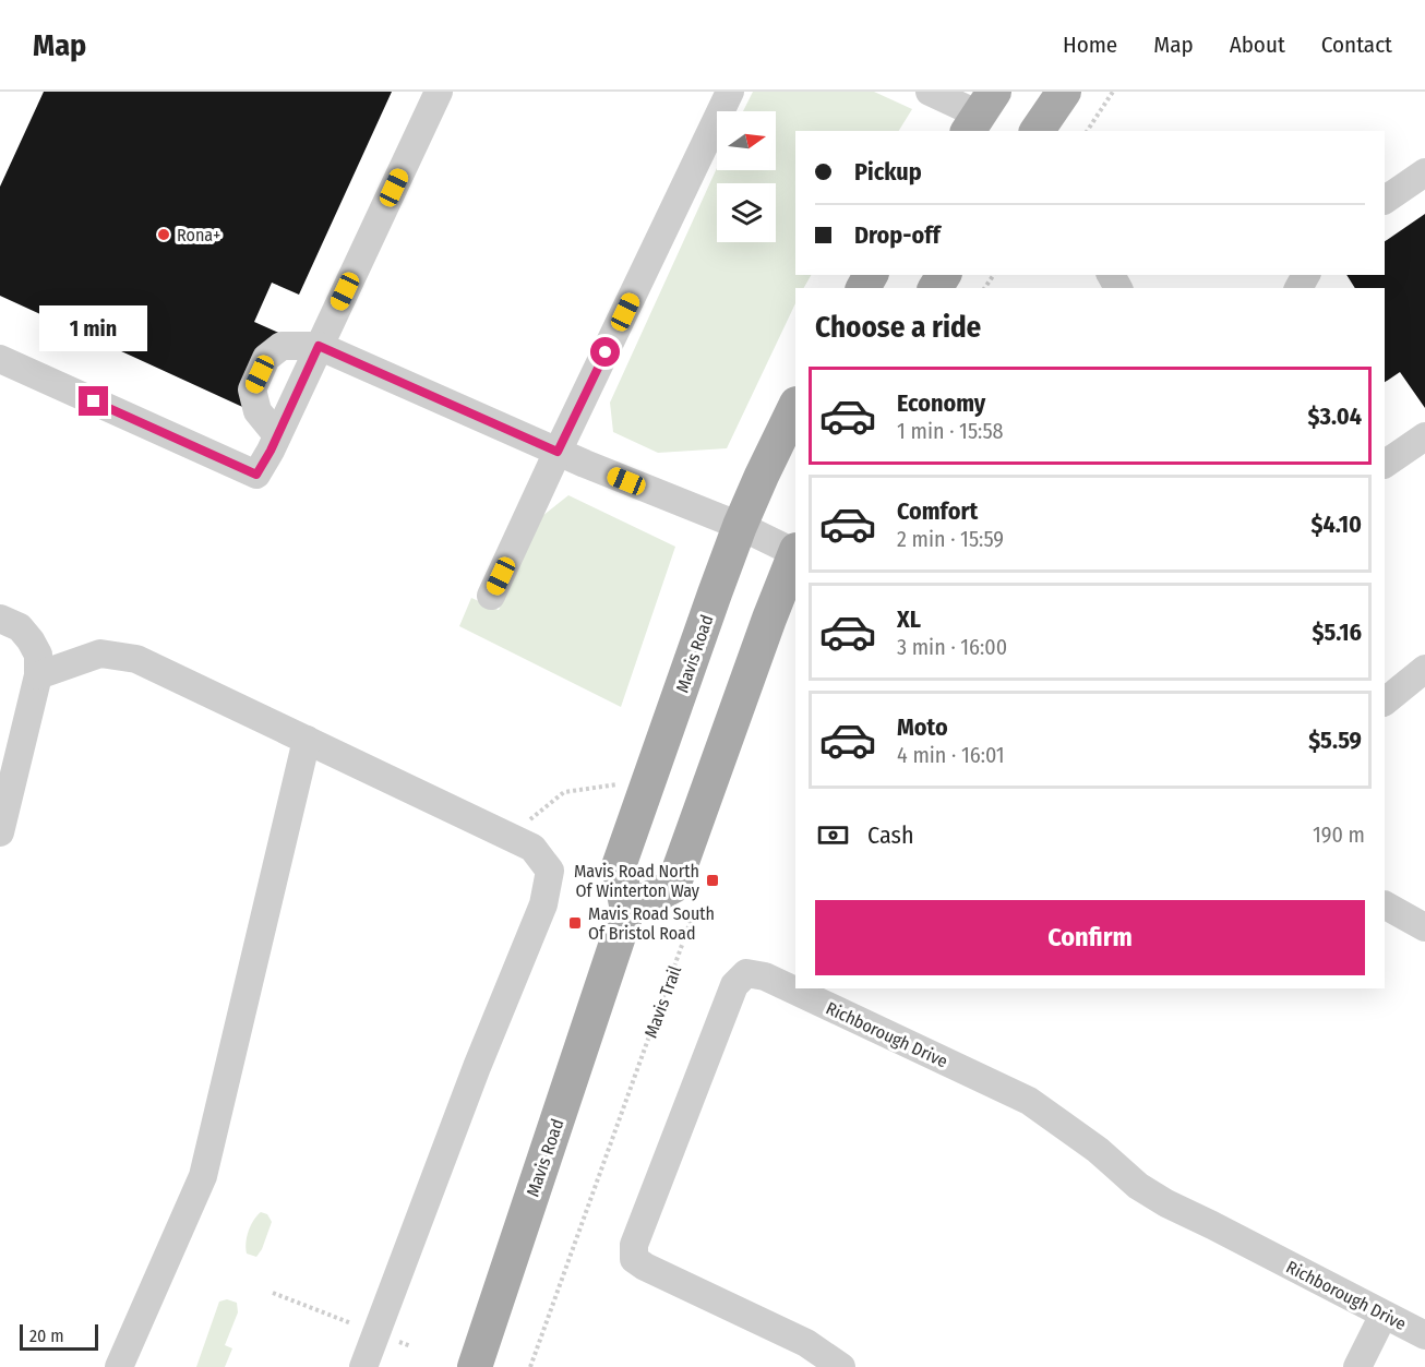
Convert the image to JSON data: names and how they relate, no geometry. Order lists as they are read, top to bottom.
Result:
{
  "streets": {
    "main road": ["Mavis Road"],
    "street": ["Richborough Drive"],
    "path": ["Mavis Trail"]
  },
  "places": {
    "other": ["Rona+"],
    "transit": ["Mavis Road North Of Winterton Way", "Mavis Road South Of Bristol Road"]
  },
  "scale_bar": "20 m",
  "north": "right",
  "page": {
    "header": "Map",
    "nav": [
      "Home",
      "Map",
      "About",
      "Contact"
    ],
    "banner": ["Pickup", "Drop-off"],
    "heading": "Choose a ride",
    "bubble": "1 min",
    "list": [
      {
        "name": "Economy",
        "note": "1 min · 15:58",
        "value": "$3.04"
      },
      {
        "name": "Comfort",
        "note": "2 min · 15:59",
        "value": "$4.10"
      },
      {
        "name": "XL",
        "note": "3 min · 16:00",
        "value": "$5.16"
      },
      {
        "name": "Moto",
        "note": "4 min · 16:01",
        "value": "$5.59"
      }
    ],
    "pay": ["Cash", "190 m"],
    "buttons": "Confirm",
    "scale": "20 m"
  }
}
